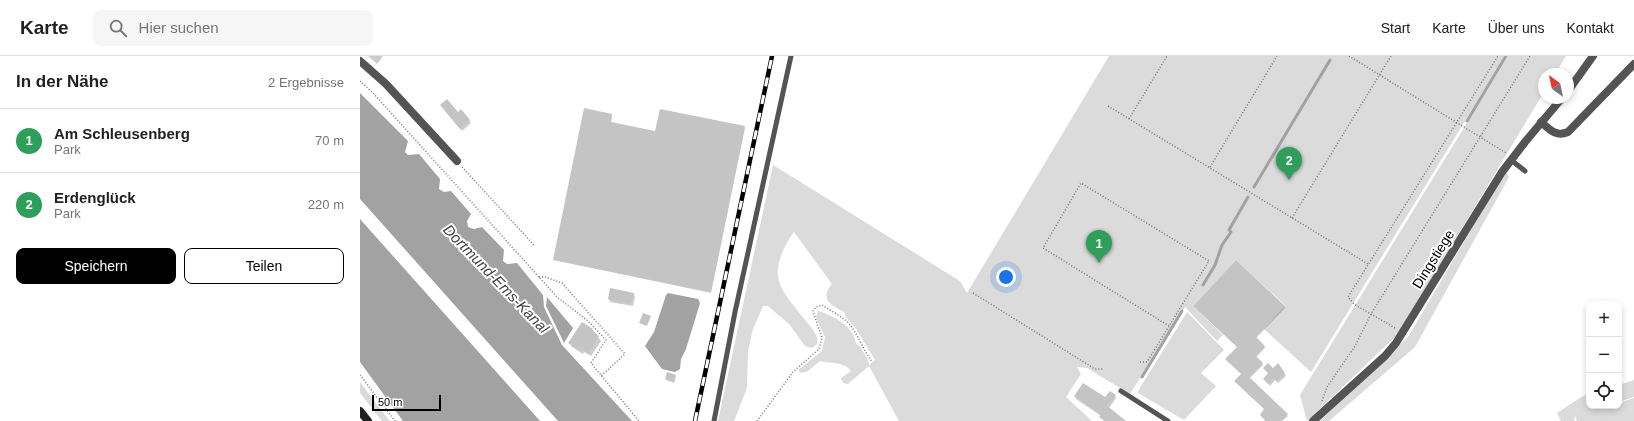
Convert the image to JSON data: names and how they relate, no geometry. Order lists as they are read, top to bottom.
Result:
{
  "streets": {
    "street": ["Dingstiege"]
  },
  "water": ["Dortmund-Ems-Kanal"],
  "scale_bar": "50 m",
  "north": "top left",
  "page": {
    "header": "Karte",
    "search": "Hier suchen",
    "nav": [
      "Start",
      "Karte",
      "Über uns",
      "Kontakt"
    ],
    "heading": ["In der Nähe", "2 Ergebnisse"],
    "list": [
      {
        "mark": "1",
        "name": "Am Schleusenberg",
        "note": "Park",
        "value": "70 m"
      },
      {
        "mark": "2",
        "name": "Erdenglück",
        "note": "Park",
        "value": "220 m"
      }
    ],
    "pins": ["2", "1"],
    "buttons": ["Speichern", "Teilen"],
    "map_buttons": ["+", "−"],
    "scale": "50 m"
  }
}
